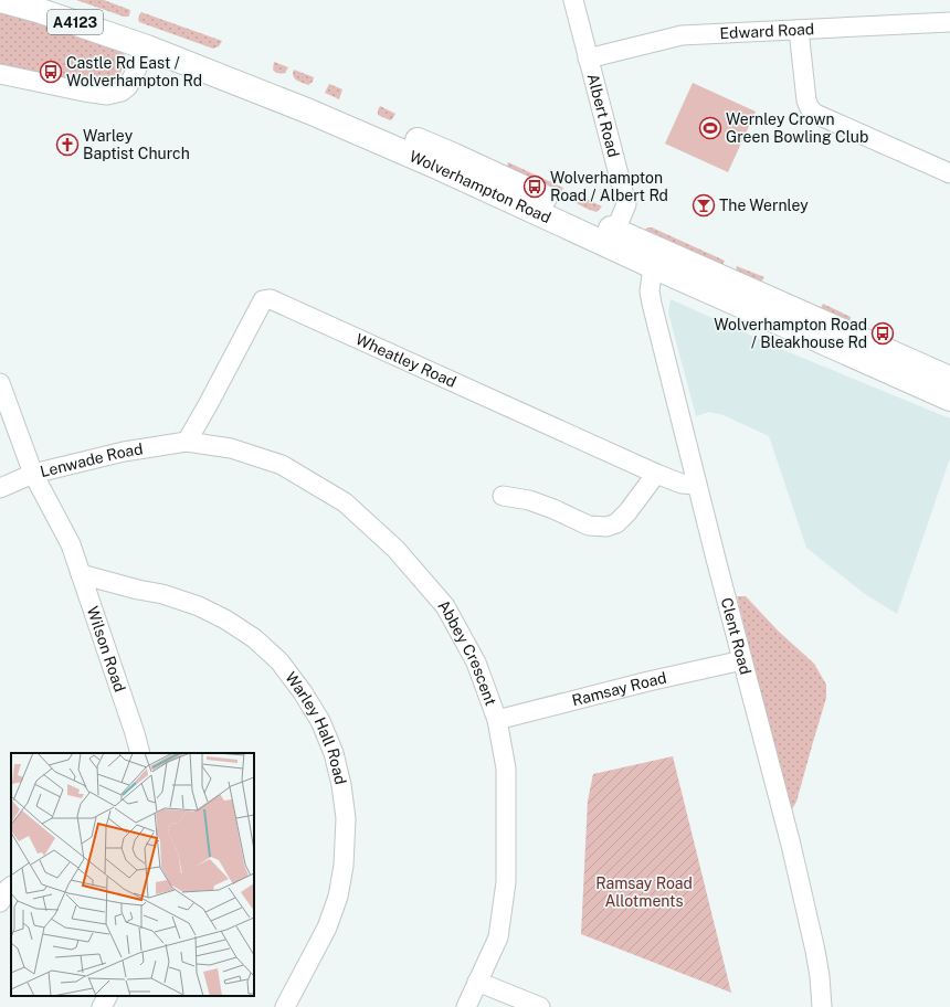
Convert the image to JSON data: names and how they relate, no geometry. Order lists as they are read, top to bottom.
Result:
{
  "streets": {
    "highway": ["A4123", "Wolverhampton Road"],
    "street": [
      "Edward Road",
      "Albert Road",
      "Wheatley Road",
      "Lenwade Road",
      "Clent Road",
      "Wilson Road",
      "Abbey Crescent",
      "Ramsay Road",
      "Warley Hall Road"
    ]
  },
  "crossings": [
    ["Edward Road", "Albert Road"],
    ["Albert Road", "Wolverhampton Road"],
    ["Wolverhampton Road", "Clent Road"],
    ["Wheatley Road", "Lenwade Road"],
    ["Wheatley Road", "Clent Road"],
    ["Wheatley Road", "Abbey Crescent"],
    ["Lenwade Road", "Wilson Road"],
    ["Lenwade Road", "Abbey Crescent"],
    ["Clent Road", "Ramsay Road"],
    ["Wilson Road", "Warley Hall Road"],
    ["Abbey Crescent", "Ramsay Road"]
  ],
  "parks": ["Ramsay Road Allotments"],
  "places": {
    "bus stop": ["Castle Rd East / Wolverhampton Rd", "Wolverhampton Road / Albert Rd", "Wolverhampton Road / Bleakhouse Rd"],
    "sports": ["Wernley Crown Green Bowling Club"],
    "church": ["Warley Baptist Church"],
    "bar": ["The Wernley"]
  }
}
